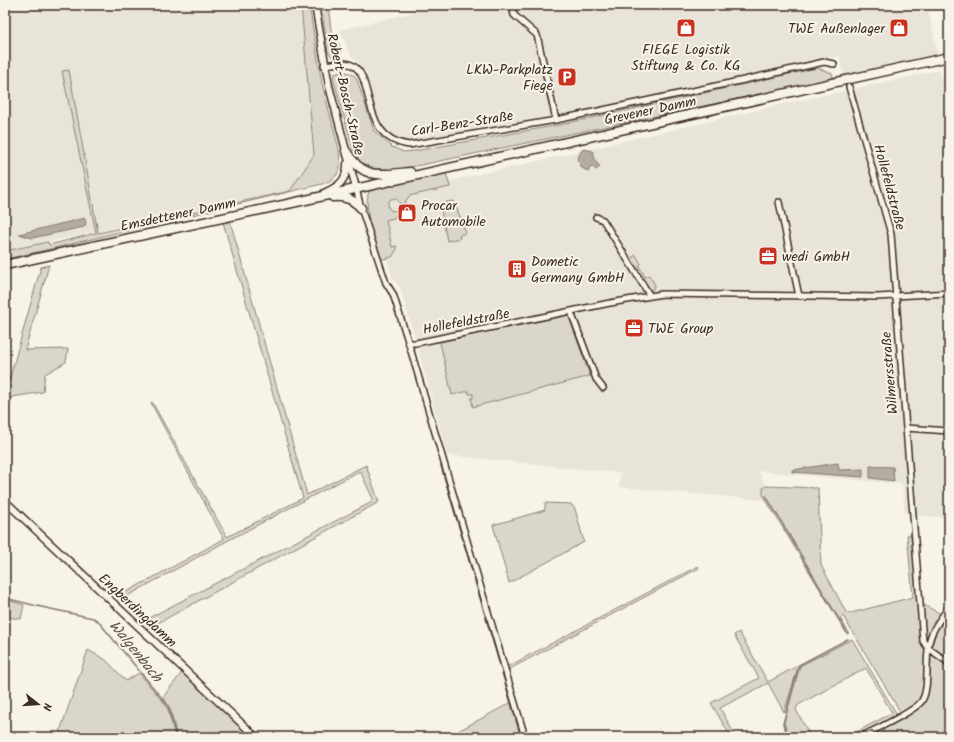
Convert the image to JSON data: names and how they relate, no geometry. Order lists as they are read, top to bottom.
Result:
{
  "streets": {
    "main road": ["Grevener Damm", "Emsdettener Damm"],
    "street": [
      "Robert-Bosch-Straße",
      "Carl-Benz-Straße",
      "Hollefeldstraße",
      "Wilmersstraße",
      "Engberdingdamm"
    ]
  },
  "crossings": [
    ["Robert-Bosch-Straße", "Grevener Damm"],
    ["Robert-Bosch-Straße", "Carl-Benz-Straße"],
    ["Robert-Bosch-Straße", "Hollefeldstraße"],
    ["Robert-Bosch-Straße", "Emsdettener Damm"],
    ["Grevener Damm", "Hollefeldstraße"],
    ["Grevener Damm", "Emsdettener Damm"],
    ["Hollefeldstraße", "Emsdettener Damm"],
    ["Hollefeldstraße", "Wilmersstraße"]
  ],
  "water": ["Walgenbach"],
  "places": {
    "shop": ["FIEGE Logistik Stiftung & Co. KG", "TWE Außenlager", "Procar Automobile"],
    "parking": ["LKW-Parkplatz Fiege"],
    "office": ["wedi GmbH", "TWE Group"],
    "building": ["Dometic Germany GmbH"]
  },
  "north": "right"
}
